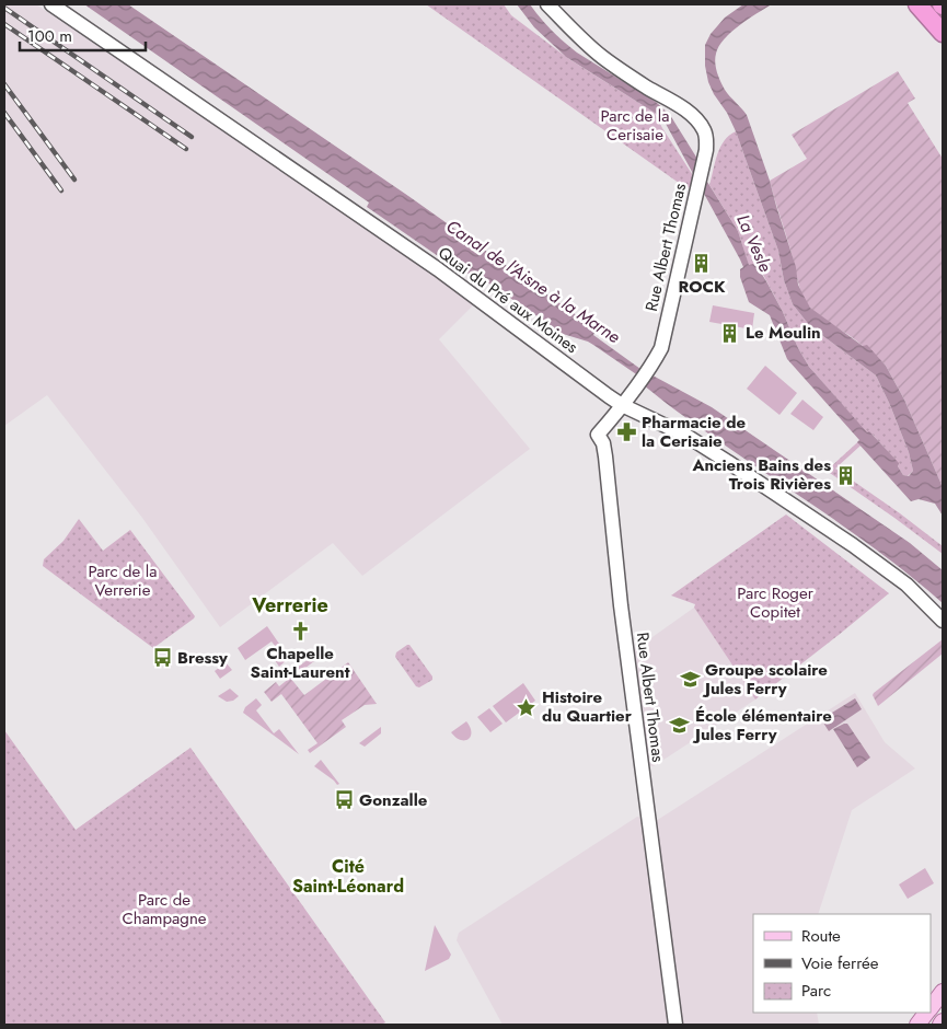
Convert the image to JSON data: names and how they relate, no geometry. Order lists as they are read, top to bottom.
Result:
{
  "streets": {
    "street": ["Rue Albert Thomas", "Quai du Pré aux Moines"]
  },
  "crossings": [
    ["Rue Albert Thomas", "Quai du Pré aux Moines"]
  ],
  "districts": ["Verrerie", "Cité Saint-Léonard"],
  "water": ["La Vesle", "Canal de l'Aisne à la Marne"],
  "parks": [
    "Parc de la Cerisaie",
    "Parc de la Verrerie",
    "Parc Roger Copitet",
    "Parc de Champagne"
  ],
  "places": {
    "building": ["ROCK", "Le Moulin", "Anciens Bains des Trois Rivières"],
    "pharmacy": ["Pharmacie de la Cerisaie"],
    "church": ["Chapelle Saint-Laurent"],
    "bus stop": ["Bressy", "Gonzalle"],
    "school or university": ["Groupe scolaire Jules Ferry", "École élémentaire Jules Ferry"],
    "place": ["Histoire du Quartier"]
  },
  "legend": ["Route", "Voie ferrée", "Parc"],
  "scale_bar": "100 m"
}
